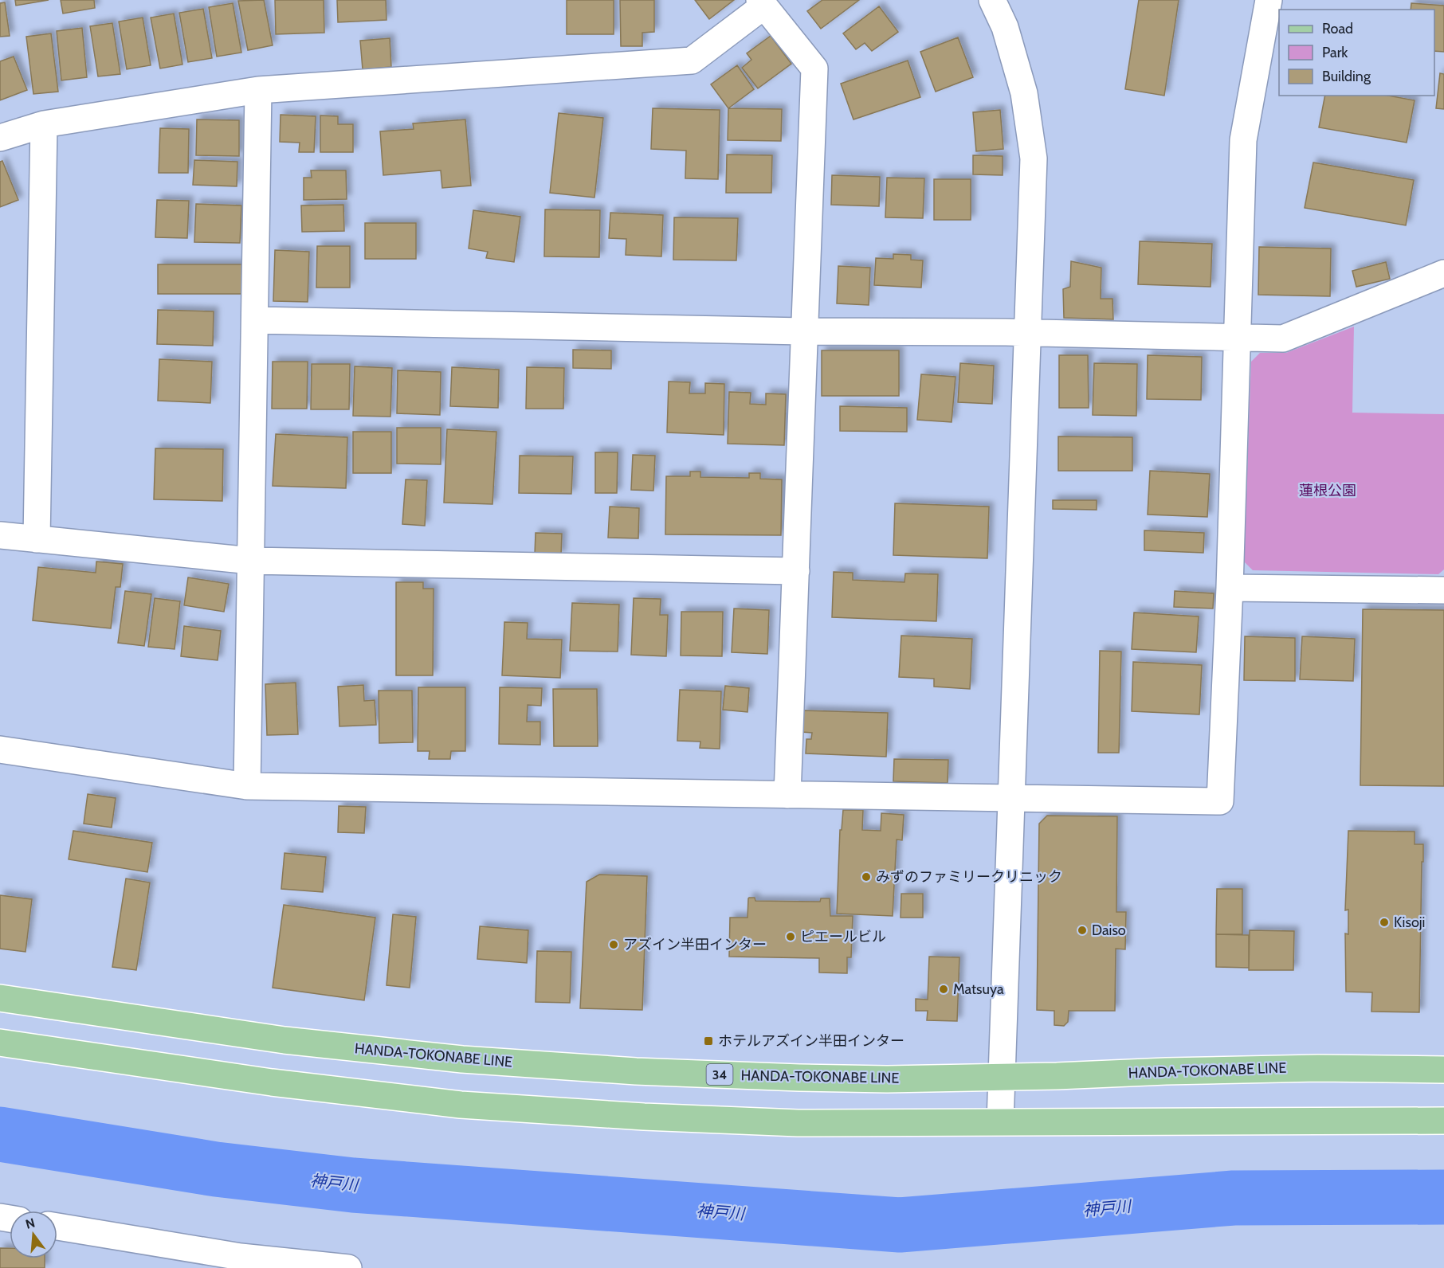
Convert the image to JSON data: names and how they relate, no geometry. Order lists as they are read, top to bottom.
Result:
{
  "streets": {
    "main road": ["HANDA-TOKONABE LINE", "34"]
  },
  "water": ["神戸川"],
  "parks": ["蓮根公園"],
  "places": {
    "other": [
      "みずのファミリークリニック",
      "Kisoji",
      "Daiso",
      "ピエールビル",
      "アズイン半田インター",
      "Matsuya"
    ],
    "transit": ["ホテルアズイン半田インター"]
  },
  "legend": ["Road", "Park", "Building"],
  "north": "top"
}
